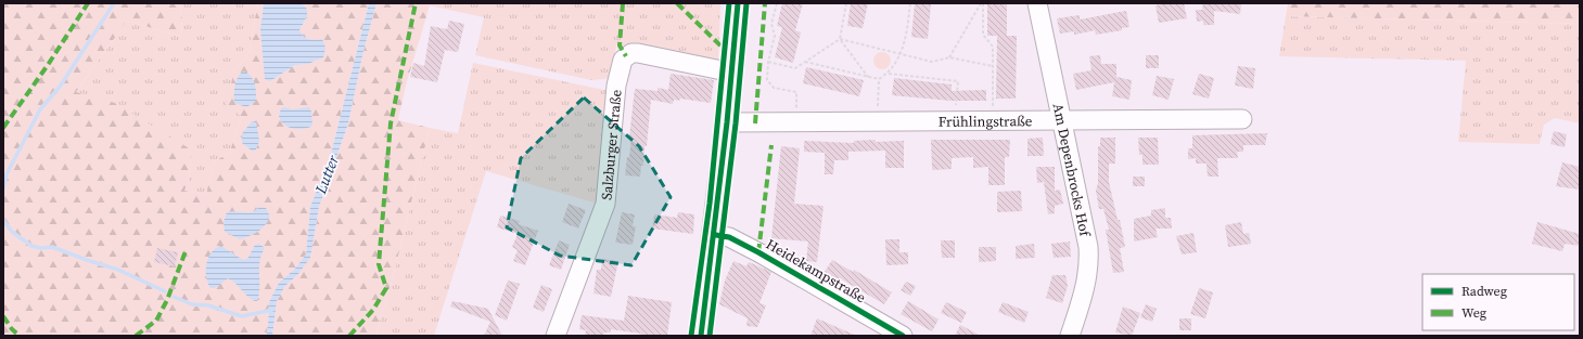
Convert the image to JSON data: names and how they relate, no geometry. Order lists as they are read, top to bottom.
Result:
{
  "streets": {
    "street": [
      "Frühlingstraße",
      "Salzburger Straße",
      "Am Depenbrocks Hof",
      "Heidekampstraße"
    ]
  },
  "crossings": [
    ["Frühlingstraße", "Am Depenbrocks Hof"]
  ],
  "water": ["Lutter"],
  "legend": ["Radweg", "Weg"]
}
